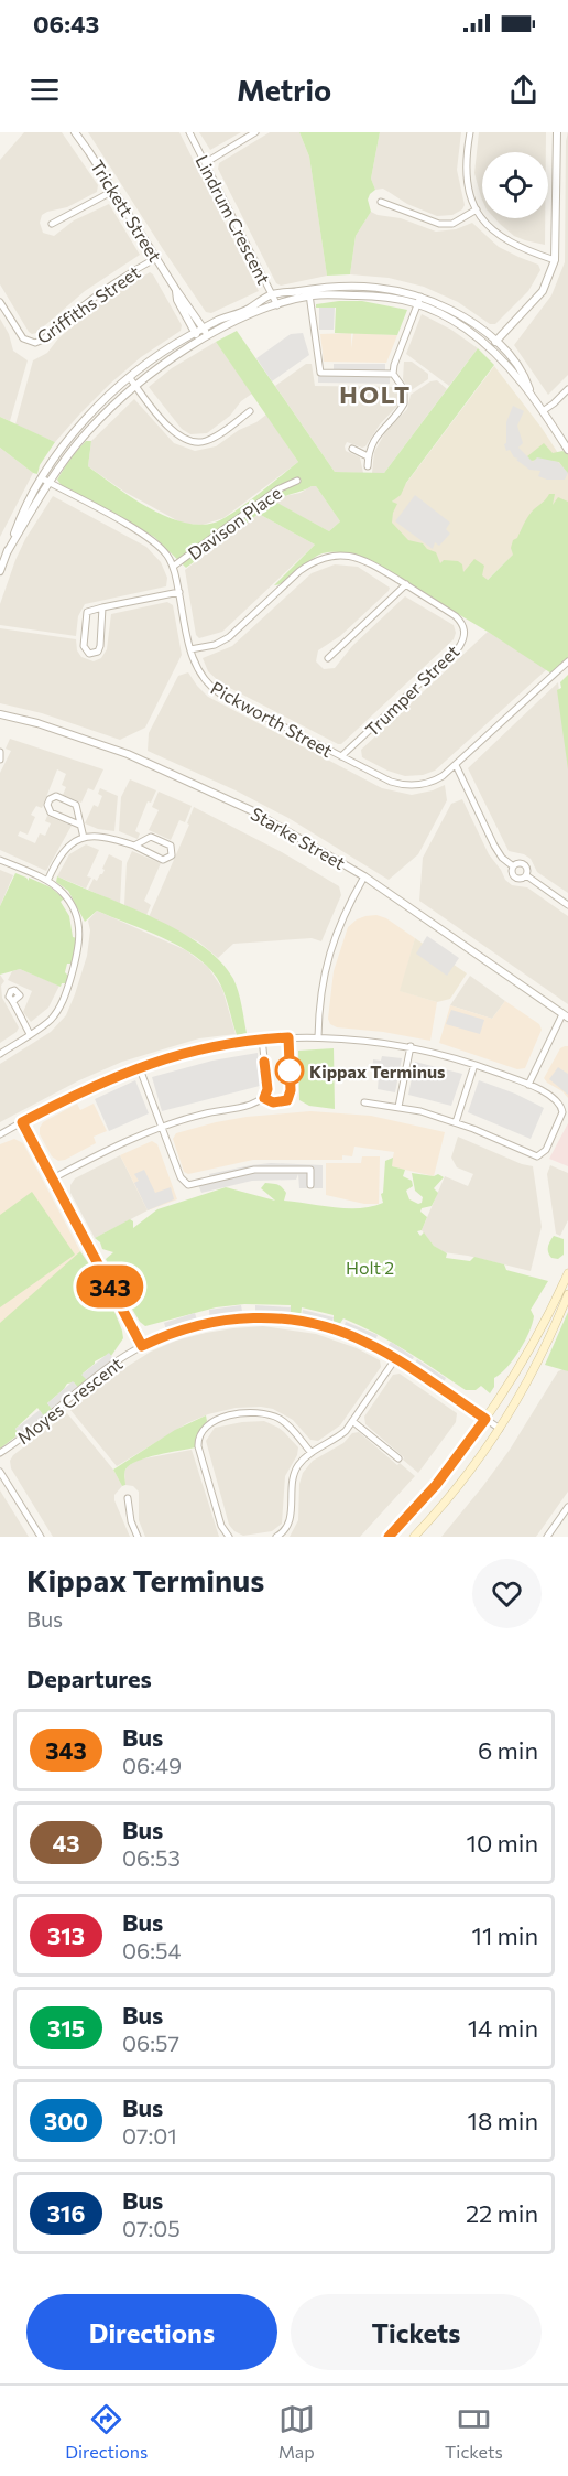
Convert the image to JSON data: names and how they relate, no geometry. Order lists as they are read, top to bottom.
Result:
{
  "streets": {
    "street": [
      "Trickett Street",
      "Lindrum Crescent",
      "Griffiths Street",
      "Davison Place",
      "Trumper Street",
      "Pickworth Street",
      "Starke Street",
      "Moyes Crescent"
    ]
  },
  "crossings": [
    ["Trickett Street", "Griffiths Street"],
    ["Davison Place", "Pickworth Street"],
    ["Trumper Street", "Pickworth Street"]
  ],
  "districts": ["HOLT"],
  "parks": ["Holt 2"],
  "places": ["Kippax Terminus"],
  "lines": ["bus line 343"],
  "page": {
    "status": "06:43",
    "header": "Metrio",
    "on_map": "343",
    "heading": [
      ["Kippax Terminus", "Bus"],
      "Departures"
    ],
    "list": [
      {
        "mark": "343",
        "name": "Bus",
        "note": "06:49",
        "value": "6 min"
      },
      {
        "mark": "43",
        "name": "Bus",
        "note": "06:53",
        "value": "10 min"
      },
      {
        "mark": "313",
        "name": "Bus",
        "note": "06:54",
        "value": "11 min"
      },
      {
        "mark": "315",
        "name": "Bus",
        "note": "06:57",
        "value": "14 min"
      },
      {
        "mark": "300",
        "name": "Bus",
        "note": "07:01",
        "value": "18 min"
      },
      {
        "mark": "316",
        "name": "Bus",
        "note": "07:05",
        "value": "22 min"
      }
    ],
    "buttons": ["Directions", "Tickets"],
    "tabs": ["Directions", "Map", "Tickets"]
  }
}
